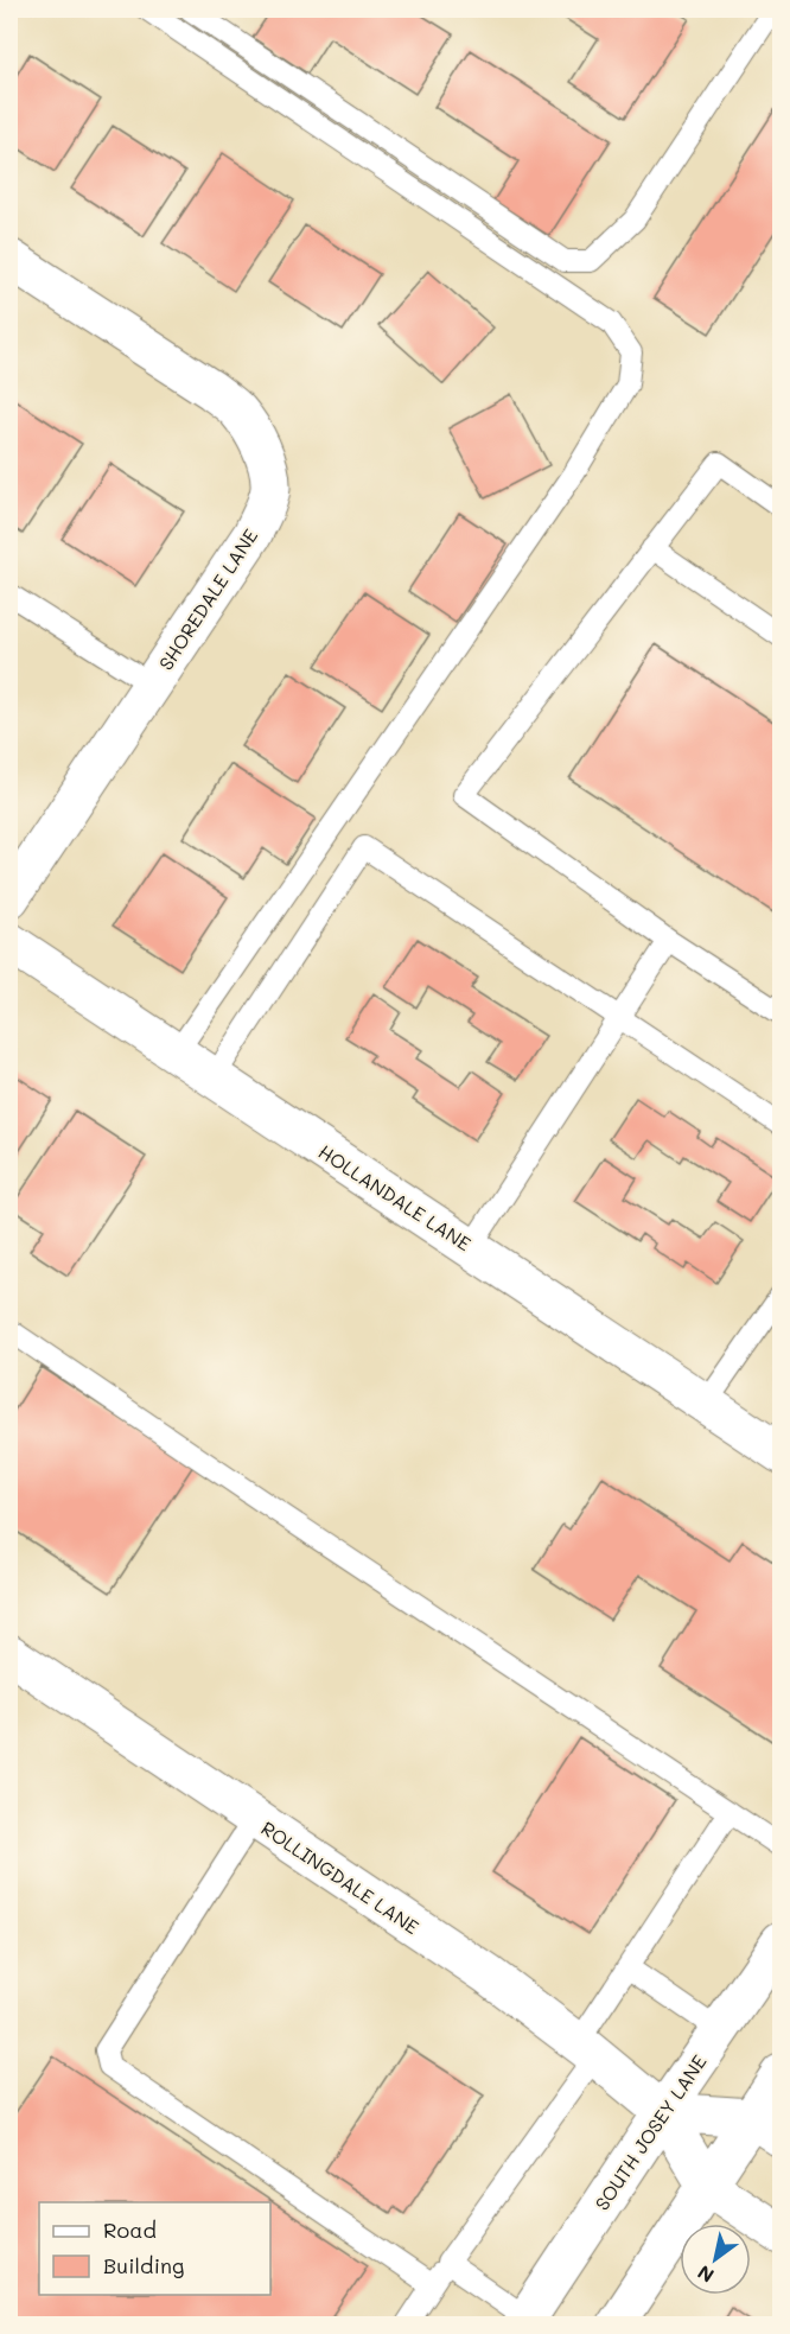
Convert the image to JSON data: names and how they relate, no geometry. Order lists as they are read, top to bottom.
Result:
{
  "streets": {
    "street": [
      "SHOREDALE LANE",
      "HOLLANDALE LANE",
      "ROLLINGDALE LANE",
      "SOUTH JOSEY LANE"
    ]
  },
  "crossings": [
    ["ROLLINGDALE LANE", "SOUTH JOSEY LANE"]
  ],
  "legend": ["Road", "Building"],
  "north": "bottom left"
}
